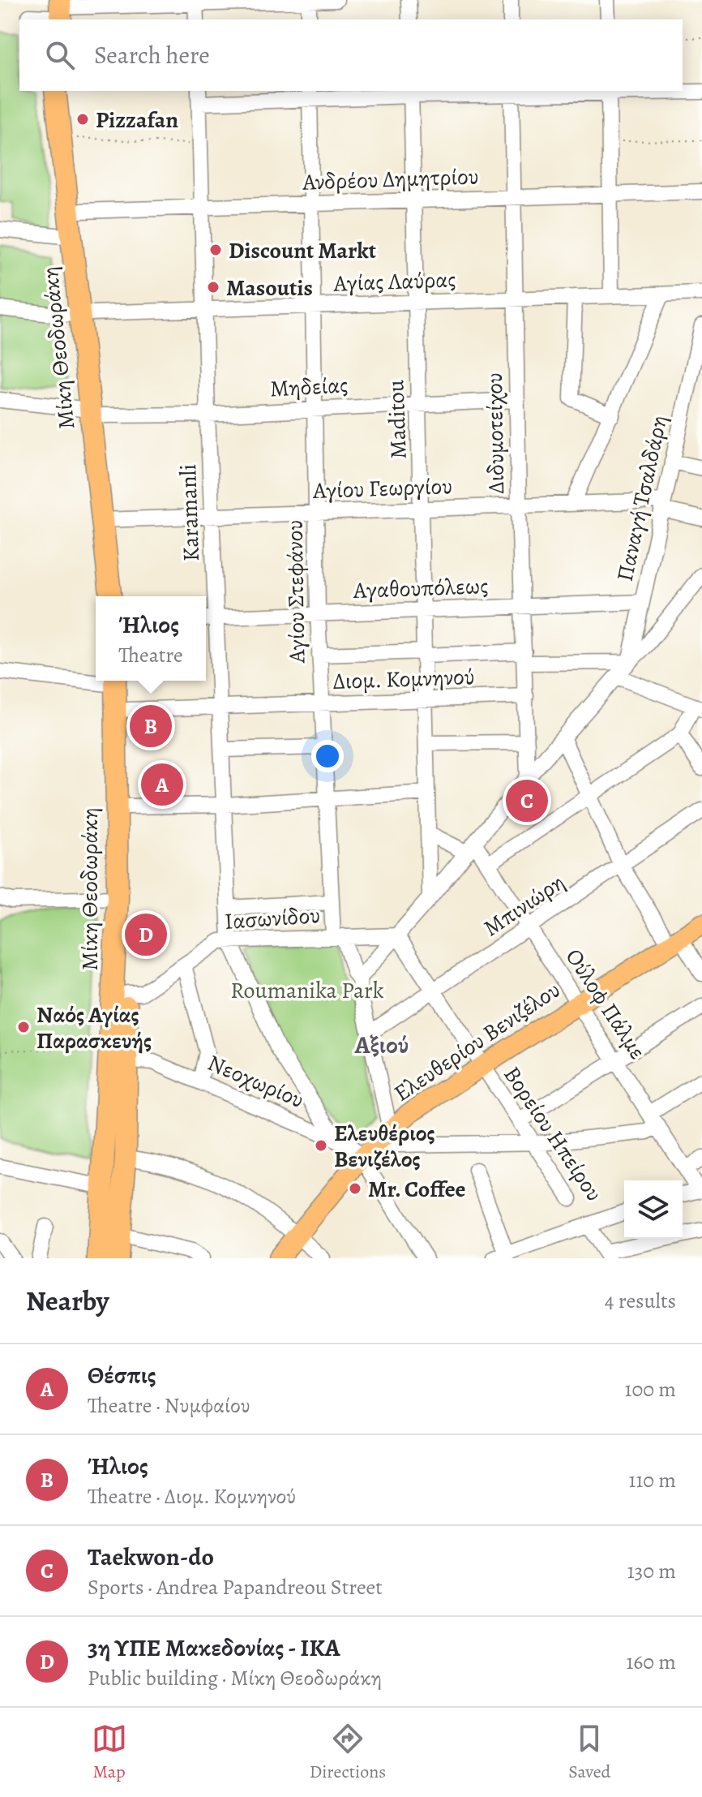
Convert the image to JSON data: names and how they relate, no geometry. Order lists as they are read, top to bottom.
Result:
{
  "streets": {
    "highway": ["Μίκη Θεοδωράκη"],
    "main road": ["Ελευθερίου Βενιζέλου"],
    "street": [
      "Ανδρέου Δημητρίου",
      "Αγίας Λαύρας",
      "Μηδείας",
      "Maditou",
      "Διδυμοτείχου",
      "Αγίου Γεωργίου",
      "Παναγή Τσαλδάρη",
      "Karamanli",
      "Αγαθουπόλεως",
      "Αγίου Στεφάνου",
      "Διομ. Κομνηνού",
      "Μπινιώρη",
      "Ιασωνίδου",
      "Ούλοφ Πάλμε",
      "Νεοχωρίου",
      "Βορείου Ηπείρου"
    ]
  },
  "crossings": [
    ["Ανδρέου Δημητρίου", "Μίκη Θεοδωράκη"],
    ["Ανδρέου Δημητρίου", "Maditou"],
    ["Ανδρέου Δημητρίου", "Διδυμοτείχου"],
    ["Ανδρέου Δημητρίου", "Karamanli"],
    ["Ανδρέου Δημητρίου", "Αγίου Στεφάνου"],
    ["Αγίας Λαύρας", "Μίκη Θεοδωράκη"],
    ["Αγίας Λαύρας", "Maditou"],
    ["Αγίας Λαύρας", "Διδυμοτείχου"],
    ["Αγίας Λαύρας", "Karamanli"],
    ["Αγίας Λαύρας", "Αγίου Στεφάνου"],
    ["Μίκη Θεοδωράκη", "Μηδείας"],
    ["Μίκη Θεοδωράκη", "Αγίου Γεωργίου"],
    ["Μίκη Θεοδωράκη", "Διομ. Κομνηνού"],
    ["Μίκη Θεοδωράκη", "Ιασωνίδου"],
    ["Μίκη Θεοδωράκη", "Νεοχωρίου"],
    ["Μηδείας", "Maditou"],
    ["Μηδείας", "Διδυμοτείχου"],
    ["Μηδείας", "Karamanli"],
    ["Μηδείας", "Αγίου Στεφάνου"],
    ["Maditou", "Αγίου Γεωργίου"],
    ["Maditou", "Παναγή Τσαλδάρη"],
    ["Maditou", "Αγαθουπόλεως"],
    ["Maditou", "Διομ. Κομνηνού"],
    ["Διδυμοτείχου", "Αγίου Γεωργίου"],
    ["Διδυμοτείχου", "Παναγή Τσαλδάρη"],
    ["Διδυμοτείχου", "Αγαθουπόλεως"],
    ["Διδυμοτείχου", "Διομ. Κομνηνού"],
    ["Αγίου Γεωργίου", "Παναγή Τσαλδάρη"],
    ["Αγίου Γεωργίου", "Karamanli"],
    ["Αγίου Γεωργίου", "Αγίου Στεφάνου"],
    ["Παναγή Τσαλδάρη", "Αγαθουπόλεως"],
    ["Παναγή Τσαλδάρη", "Αγίου Στεφάνου"],
    ["Παναγή Τσαλδάρη", "Ιασωνίδου"],
    ["Παναγή Τσαλδάρη", "Ούλοφ Πάλμε"],
    ["Παναγή Τσαλδάρη", "Βορείου Ηπείρου"],
    ["Karamanli", "Αγαθουπόλεως"],
    ["Karamanli", "Διομ. Κομνηνού"],
    ["Karamanli", "Ιασωνίδου"],
    ["Karamanli", "Νεοχωρίου"],
    ["Αγαθουπόλεως", "Αγίου Στεφάνου"],
    ["Αγίου Στεφάνου", "Διομ. Κομνηνού"],
    ["Αγίου Στεφάνου", "Μπινιώρη"],
    ["Αγίου Στεφάνου", "Ιασωνίδου"],
    ["Αγίου Στεφάνου", "Ελευθερίου Βενιζέλου"],
    ["Μπινιώρη", "Ούλοφ Πάλμε"],
    ["Μπινιώρη", "Βορείου Ηπείρου"],
    ["Ιασωνίδου", "Βορείου Ηπείρου"],
    ["Ούλοφ Πάλμε", "Ελευθερίου Βενιζέλου"],
    ["Ελευθερίου Βενιζέλου", "Νεοχωρίου"],
    ["Ελευθερίου Βενιζέλου", "Βορείου Ηπείρου"]
  ],
  "districts": ["Αξιού"],
  "parks": ["Roumanika Park"],
  "places": [
    "Pizzafan",
    "Discount Markt",
    "Masoutis",
    "Ναός Αγίας Παρασκευής",
    "Ελευθέριος Βενιζέλος",
    "Mr. Coffee"
  ],
  "page": {
    "search": "Search here",
    "popup": ["Ήλιος", "Theatre"],
    "pins": [
      "B",
      "A",
      "C",
      "D"
    ],
    "heading": ["Nearby", "4 results"],
    "list": [
      {
        "mark": "A",
        "name": "Θέσπις",
        "note": "Theatre · Νυμφαίου",
        "value": "100 m"
      },
      {
        "mark": "B",
        "name": "Ήλιος",
        "note": "Theatre · Διομ. Κομνηνού",
        "value": "110 m"
      },
      {
        "mark": "C",
        "name": "Taekwon-do",
        "note": "Sports · Andrea Papandreou Street",
        "value": "130 m"
      },
      {
        "mark": "D",
        "name": "3η ΥΠΕ Μακεδονίας - IKA",
        "note": "Public building · Μίκη Θεοδωράκη",
        "value": "160 m"
      }
    ],
    "nav": ["Map", "Directions", "Saved"]
  }
}
